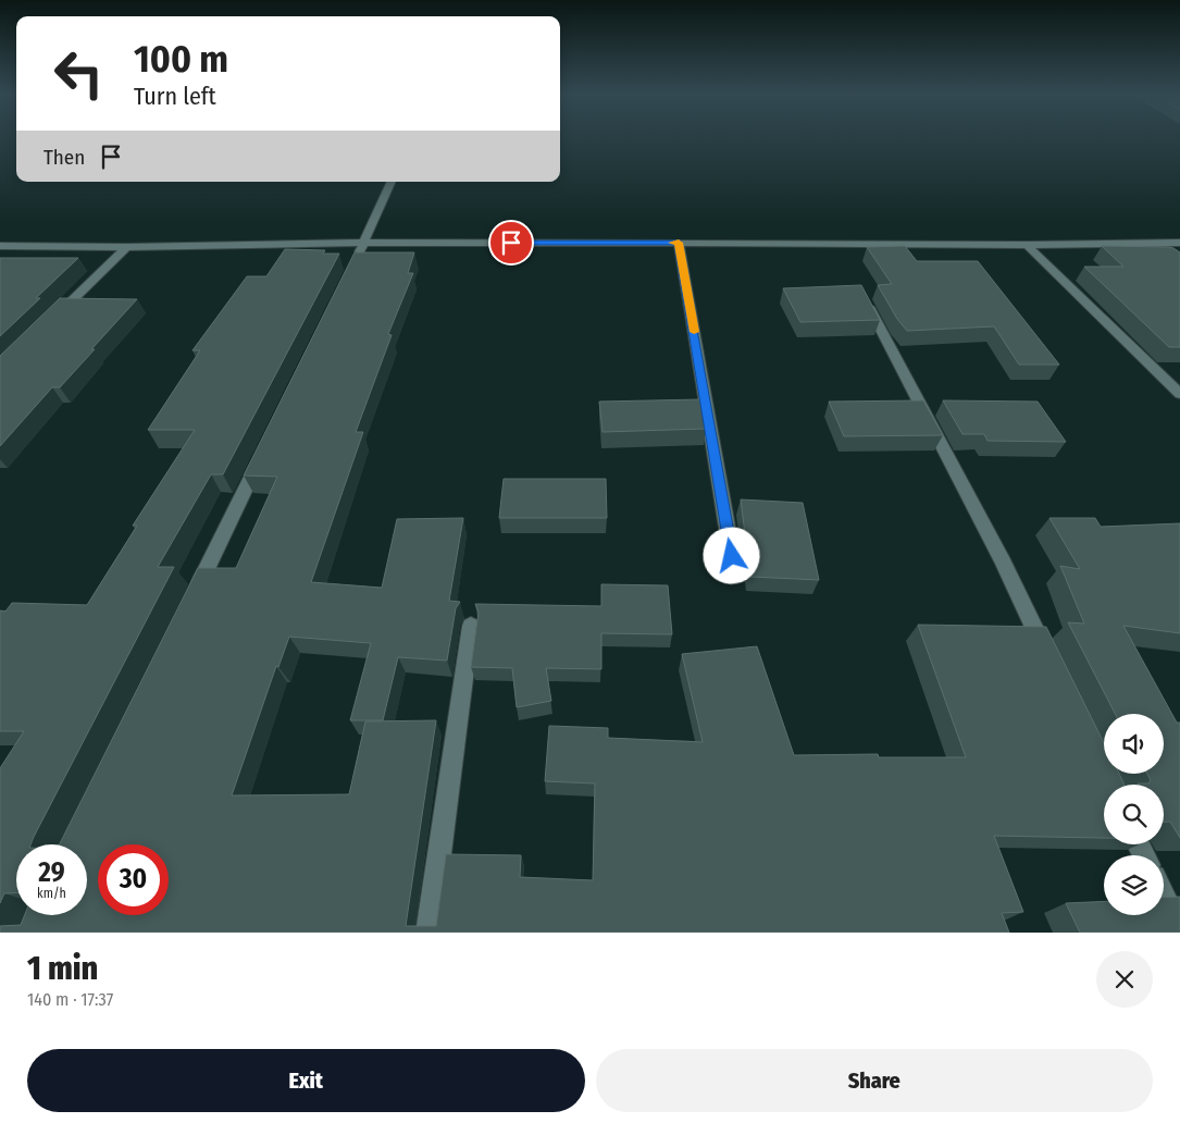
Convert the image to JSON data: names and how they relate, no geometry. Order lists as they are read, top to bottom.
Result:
{
  "page": {
    "turn": ["100 m", "Turn left"],
    "then": "Then",
    "speed": "29 km/h",
    "limit": "30",
    "heading": ["1 min", "140 m · 17:37"],
    "buttons": ["Exit", "Share"]
  }
}
